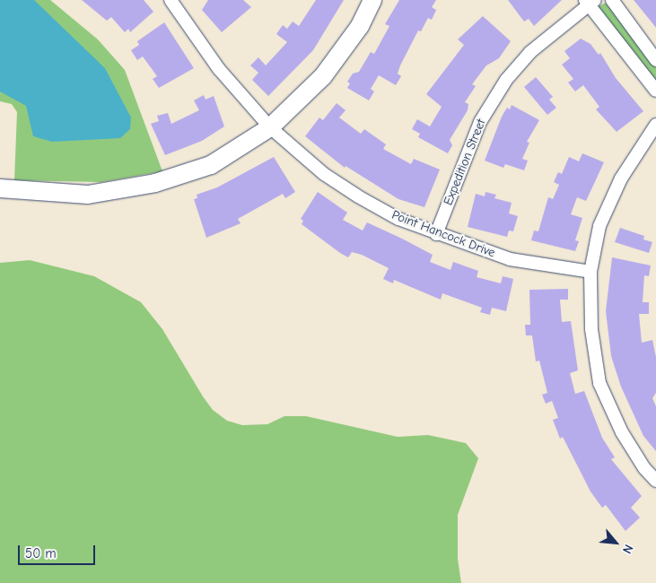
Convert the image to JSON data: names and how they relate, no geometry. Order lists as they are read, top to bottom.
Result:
{
  "streets": {
    "street": ["Expedition Street", "Point Hancock Drive"]
  },
  "crossings": [
    ["Expedition Street", "Point Hancock Drive"]
  ],
  "scale_bar": "50 m",
  "north": "bottom right"
}
